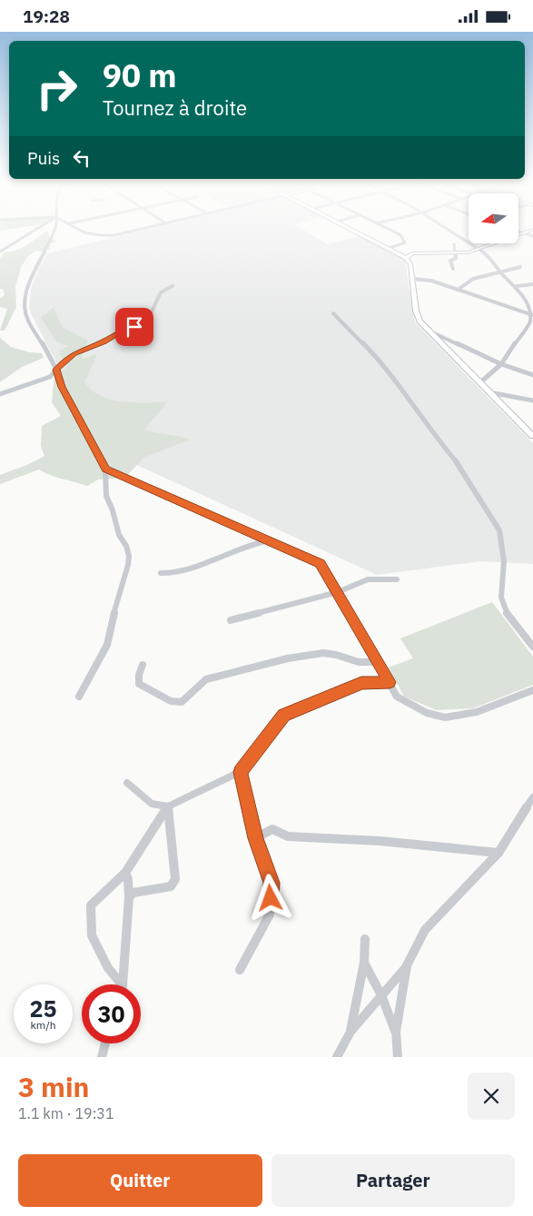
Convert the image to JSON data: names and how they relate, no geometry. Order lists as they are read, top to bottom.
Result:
{
  "north": "left",
  "page": {
    "status": "19:28",
    "turn": ["90 m", "Tournez à droite"],
    "then": "Puis",
    "speed": "25 km/h",
    "limit": "30",
    "heading": ["3 min", "1.1 km · 19:31"],
    "buttons": ["Quitter", "Partager"]
  }
}
